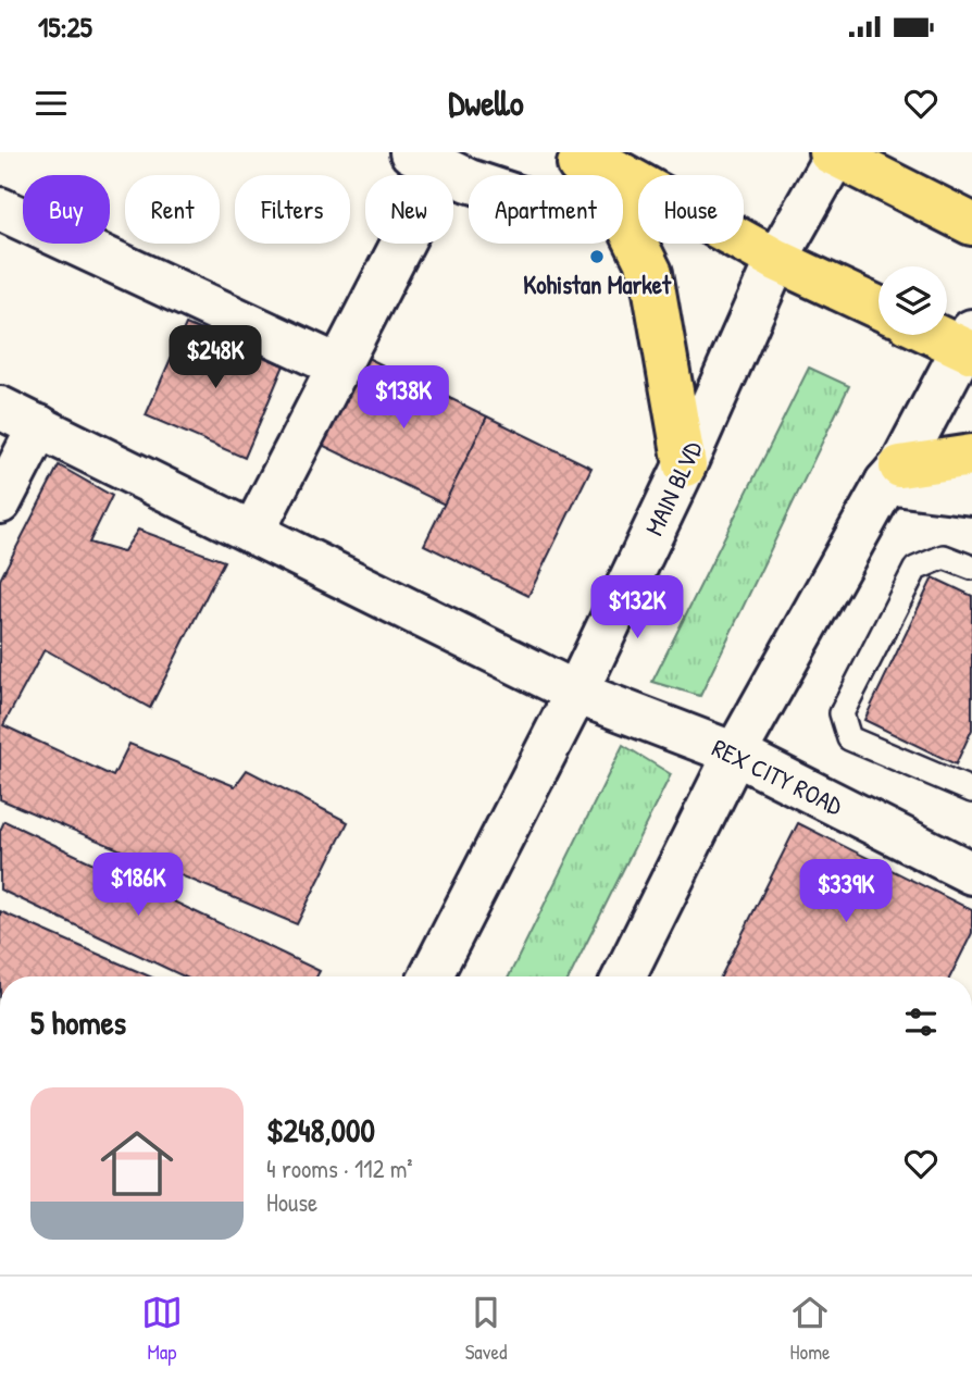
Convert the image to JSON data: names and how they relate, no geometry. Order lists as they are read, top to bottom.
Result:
{
  "streets": {
    "street": ["MAIN BLVD", "REX CITY ROAD"]
  },
  "crossings": [
    ["MAIN BLVD", "REX CITY ROAD"]
  ],
  "places": ["Kohistan Market"],
  "page": {
    "status": "15:25",
    "header": "Dwello",
    "chip": [
      "Buy",
      "Rent",
      "Filters",
      "New",
      "Apartment",
      "House"
    ],
    "price": [
      "$248K",
      "$138K",
      "$132K",
      "$186K",
      "$339K"
    ],
    "heading": "5 homes",
    "list": [
      {
        "name": "$248,000",
        "note": "4 rooms · 112 m² · House"
      }
    ],
    "tabs": ["Map", "Saved", "Home"]
  }
}
